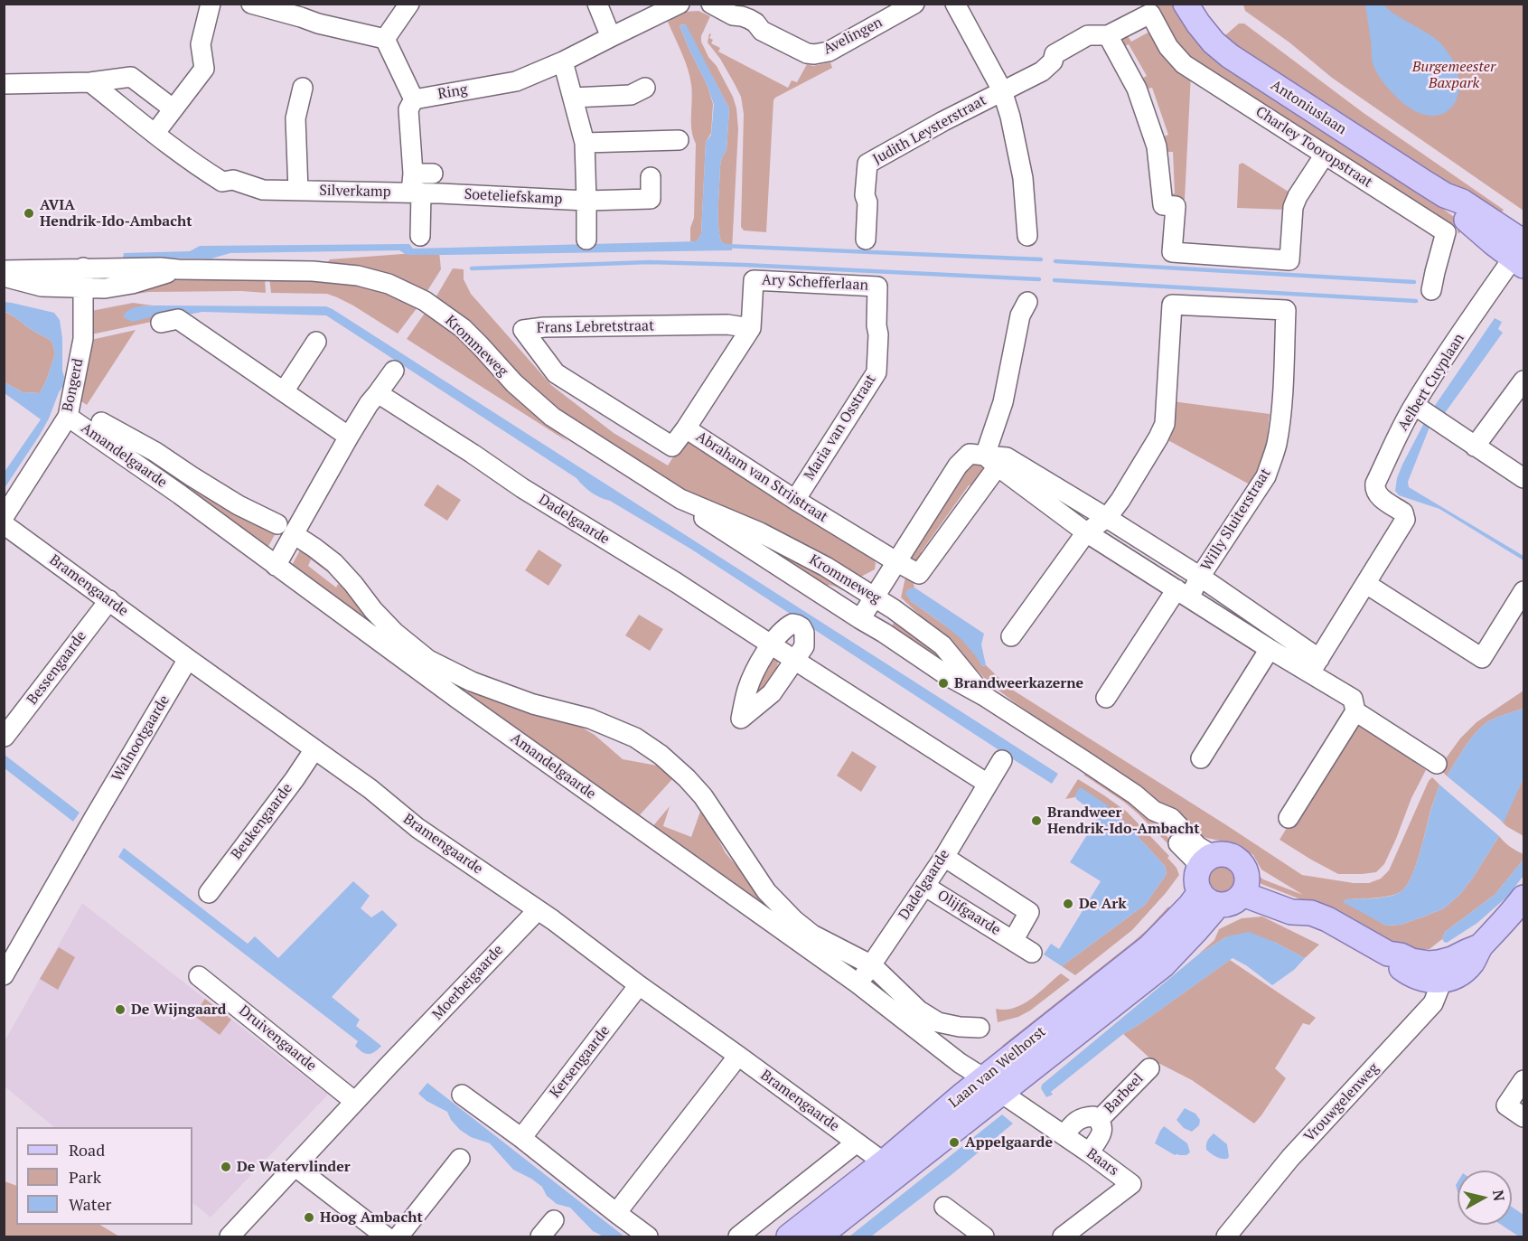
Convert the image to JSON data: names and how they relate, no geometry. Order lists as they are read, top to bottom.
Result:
{
  "streets": {
    "main road": ["Antoniuslaan", "Laan van Welhorst"],
    "street": [
      "Avelingen",
      "Ring",
      "Judith Leysterstraat",
      "Charley Tooropstraat",
      "Silverkamp",
      "Soeteliefskamp",
      "Ary Schefferlaan",
      "Frans Lebretstraat",
      "Krommeweg",
      "Aelbert Cuyplaan",
      "Bongerd",
      "Maria van Osstraat",
      "Amandelgaarde",
      "Abraham van Strijstraat",
      "Dadelgaarde",
      "Willy Sluiterstraat",
      "Bramengaarde",
      "Bessengaarde",
      "Walnootgaarde",
      "Beukengaarde",
      "Olijfgaarde",
      "Moerbeigaarde",
      "Druivengaarde",
      "Kersengaarde",
      "Barbeel",
      "Vrouwgelenweg",
      "Baars"
    ]
  },
  "crossings": [
    ["Antoniuslaan", "Aelbert Cuyplaan"],
    ["Silverkamp", "Soeteliefskamp"],
    ["Ary Schefferlaan", "Frans Lebretstraat"],
    ["Ary Schefferlaan", "Maria van Osstraat"],
    ["Ary Schefferlaan", "Abraham van Strijstraat"],
    ["Frans Lebretstraat", "Abraham van Strijstraat"],
    ["Krommeweg", "Bongerd"],
    ["Krommeweg", "Laan van Welhorst"],
    ["Bongerd", "Amandelgaarde"],
    ["Maria van Osstraat", "Abraham van Strijstraat"],
    ["Amandelgaarde", "Dadelgaarde"],
    ["Amandelgaarde", "Laan van Welhorst"],
    ["Amandelgaarde", "Baars"],
    ["Dadelgaarde", "Olijfgaarde"],
    ["Bramengaarde", "Bessengaarde"],
    ["Bramengaarde", "Walnootgaarde"],
    ["Bramengaarde", "Beukengaarde"],
    ["Bramengaarde", "Moerbeigaarde"],
    ["Bramengaarde", "Kersengaarde"],
    ["Bramengaarde", "Laan van Welhorst"],
    ["Moerbeigaarde", "Druivengaarde"],
    ["Laan van Welhorst", "Baars"],
    ["Barbeel", "Baars"]
  ],
  "parks": ["Burgemeester Baxpark"],
  "places": [
    "AVIA Hendrik-Ido-Ambacht",
    "Brandweerkazerne",
    "Brandweer Hendrik-Ido-Ambacht",
    "De Ark",
    "De Wijngaard",
    "Appelgaarde",
    "De Watervlinder",
    "Hoog Ambacht"
  ],
  "legend": ["Road", "Park", "Water"],
  "north": "right"
}
